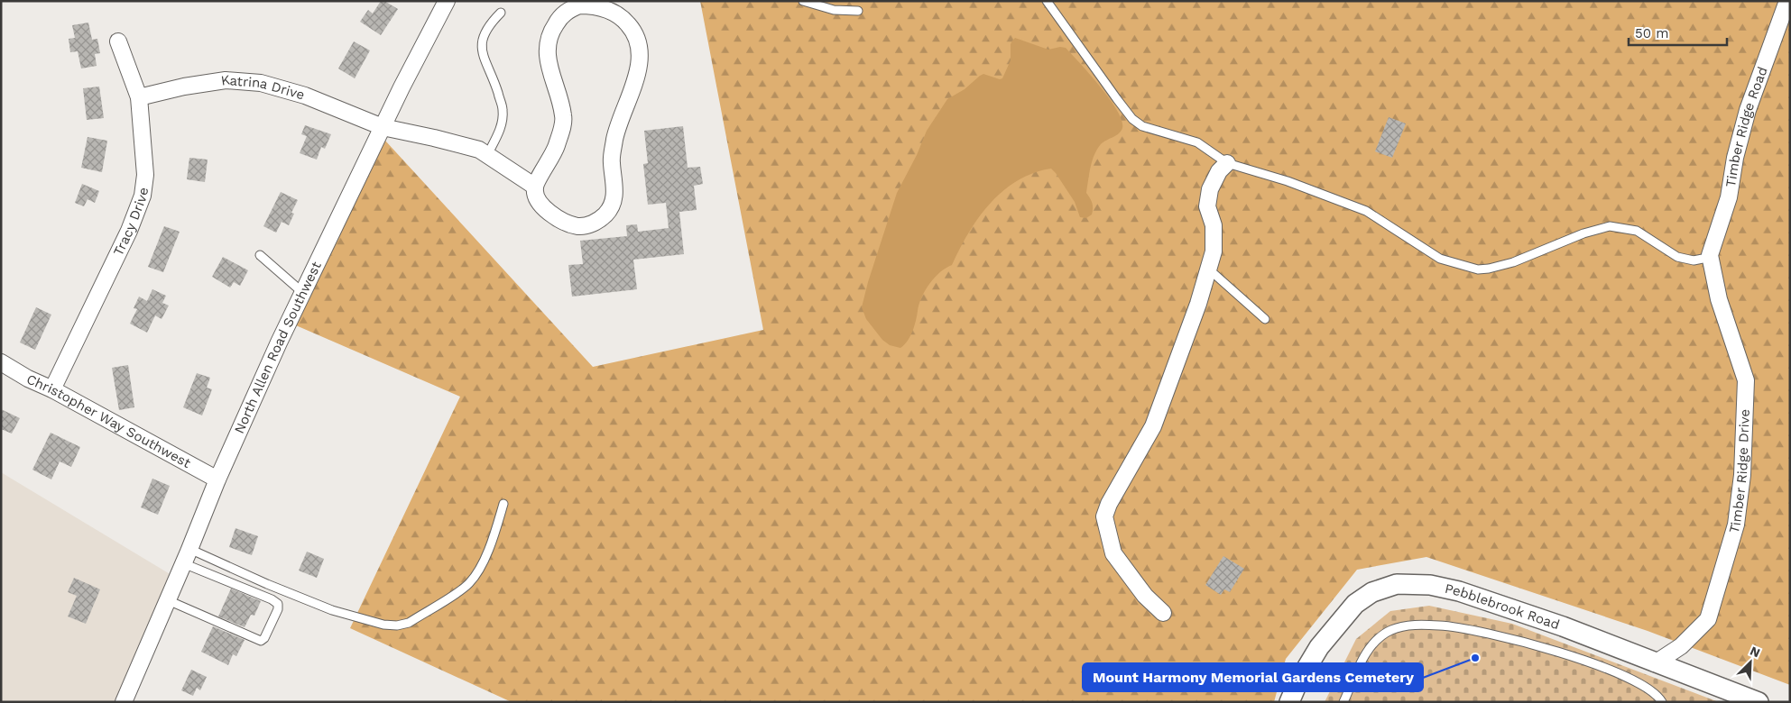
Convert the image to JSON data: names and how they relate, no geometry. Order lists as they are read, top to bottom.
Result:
{
  "streets": {
    "street": [
      "Katrina Drive",
      "Timber Ridge Road",
      "Tracy Drive",
      "North Allen Road Southwest",
      "Christopher Way Southwest",
      "Timber Ridge Drive",
      "Pebblebrook Road"
    ]
  },
  "crossings": [
    ["Katrina Drive", "Tracy Drive"],
    ["Katrina Drive", "North Allen Road Southwest"],
    ["Timber Ridge Road", "Timber Ridge Drive"],
    ["Tracy Drive", "Christopher Way Southwest"],
    ["North Allen Road Southwest", "Christopher Way Southwest"],
    ["Timber Ridge Drive", "Pebblebrook Road"]
  ],
  "places": ["Mount Harmony Memorial Gardens Cemetery"],
  "scale_bar": "50 m",
  "north": "top right"
}
